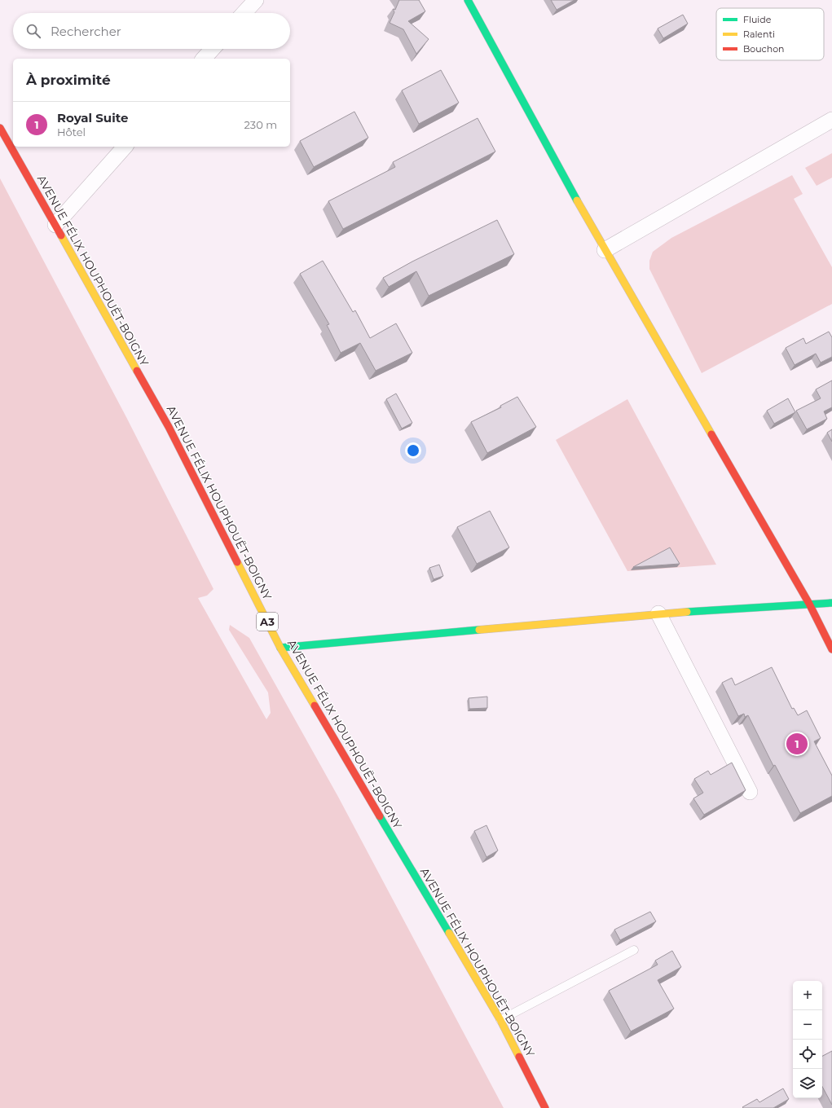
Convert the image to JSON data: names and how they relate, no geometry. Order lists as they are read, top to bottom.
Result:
{
  "streets": {
    "main road": ["AVENUE FÉLIX HOUPHOUËT-BOIGNY", "A3"]
  },
  "legend": ["Fluide", "Ralenti", "Bouchon"],
  "page": {
    "search": "Rechercher",
    "heading": "À proximité",
    "list": [
      {
        "mark": "1",
        "name": "Royal Suite",
        "note": "Hôtel",
        "value": "230 m"
      }
    ],
    "pins": "1",
    "map_buttons": ["+", "−"]
  }
}
